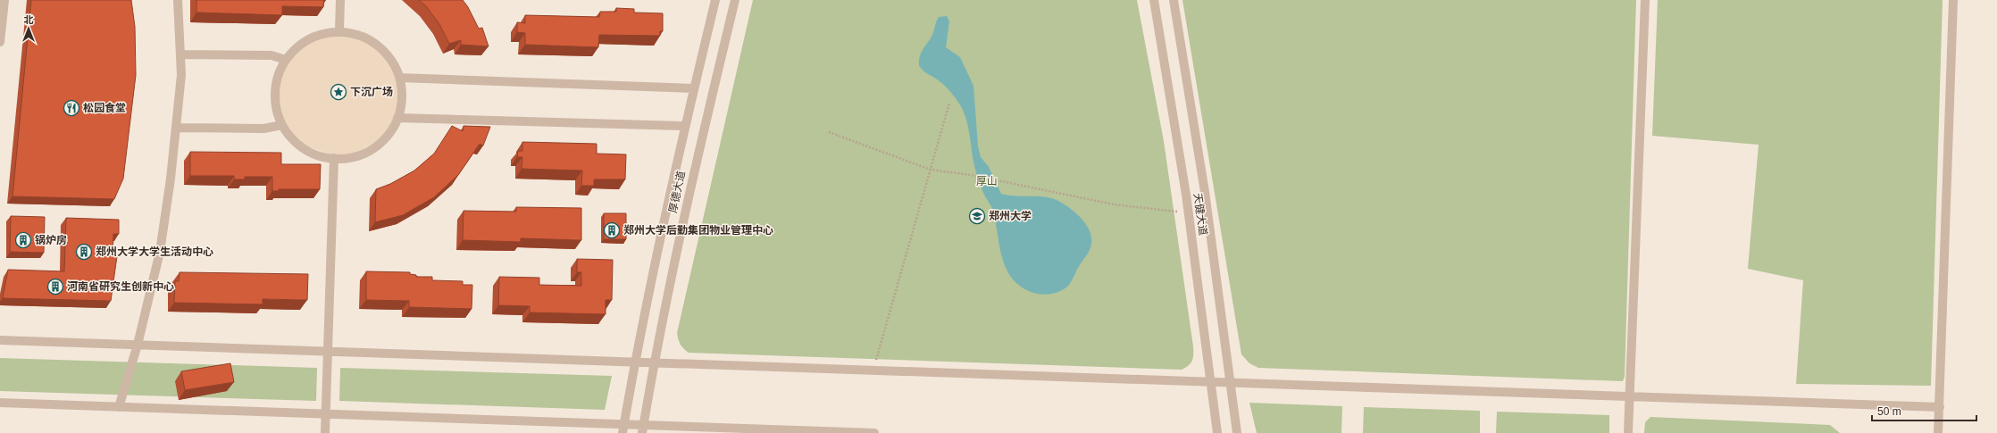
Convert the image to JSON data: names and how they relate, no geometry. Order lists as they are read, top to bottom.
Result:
{
  "streets": {
    "lane": ["厚德大道", "天健大道"]
  },
  "parks": ["厚山"],
  "places": {
    "place": ["下沉广场"],
    "restaurant": ["松园食堂"],
    "school or university": ["郑州大学"],
    "building": [
      "郑州大学后勤集团物业管理中心",
      "锅炉房",
      "郑州大学大学生活动中心",
      "河南省研究生创新中心"
    ]
  },
  "scale_bar": "50 m",
  "north": "top"
}
